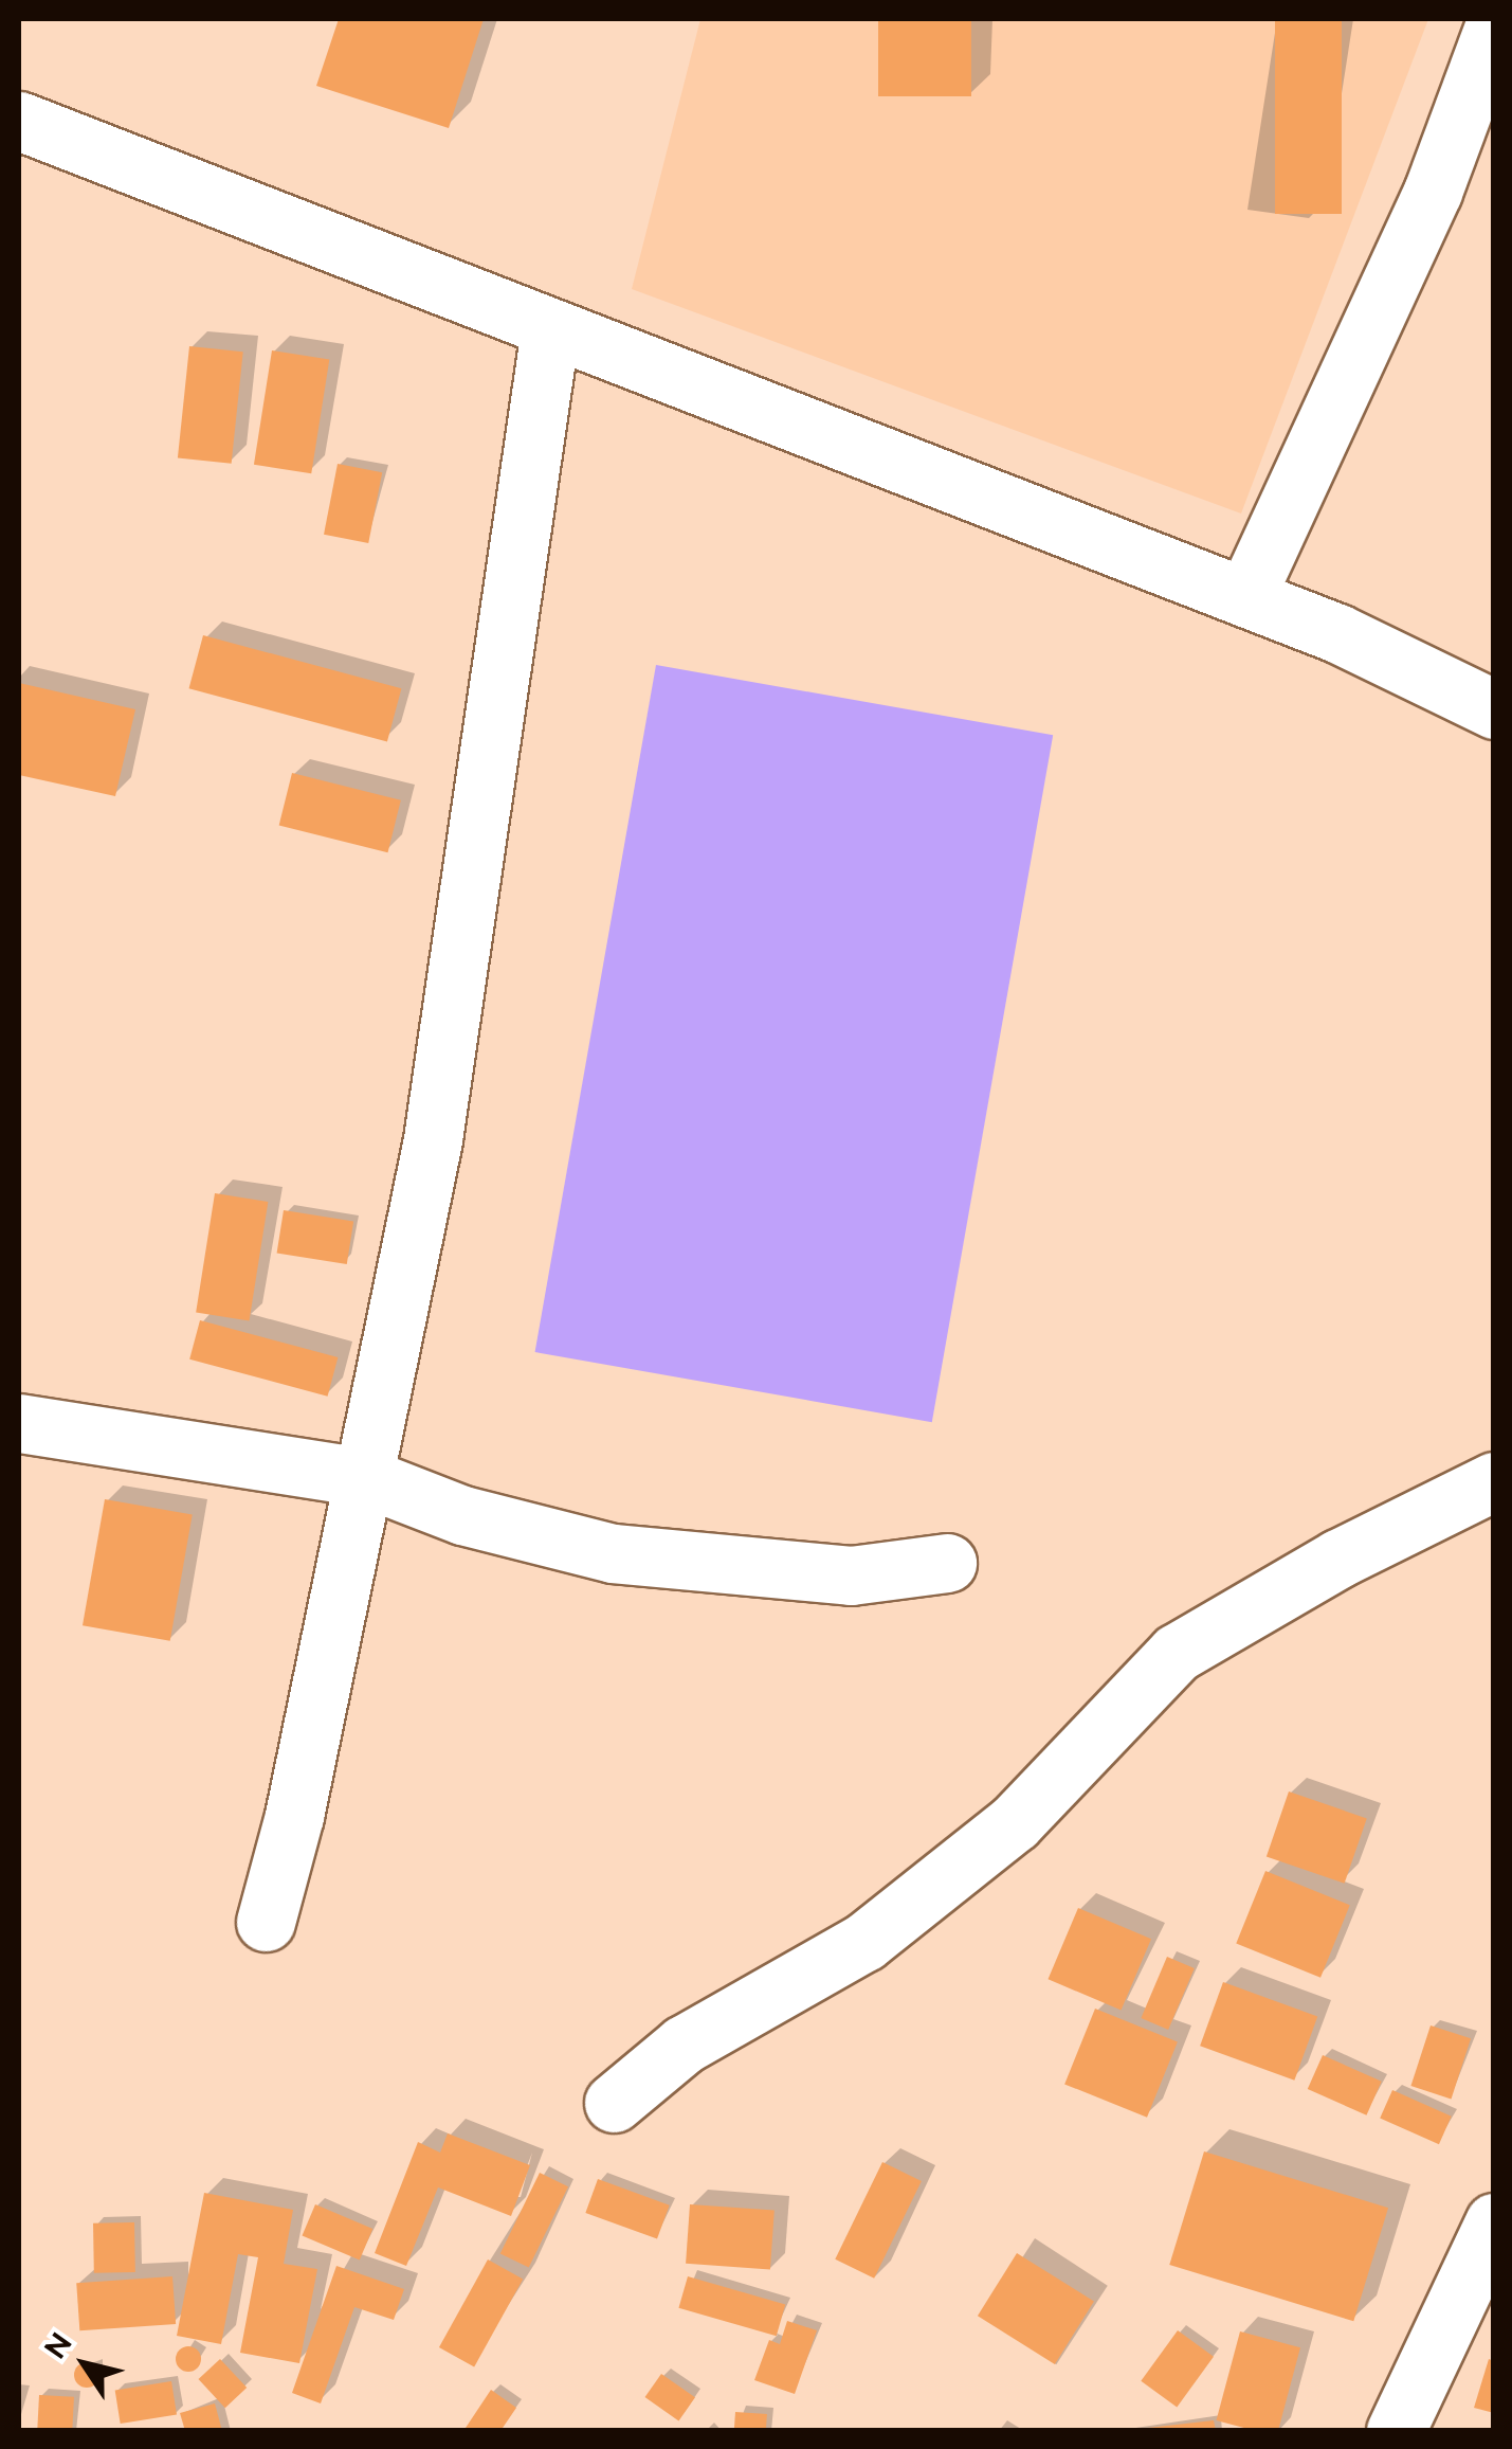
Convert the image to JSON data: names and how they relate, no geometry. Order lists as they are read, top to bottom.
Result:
{
  "north": "top left"
}
